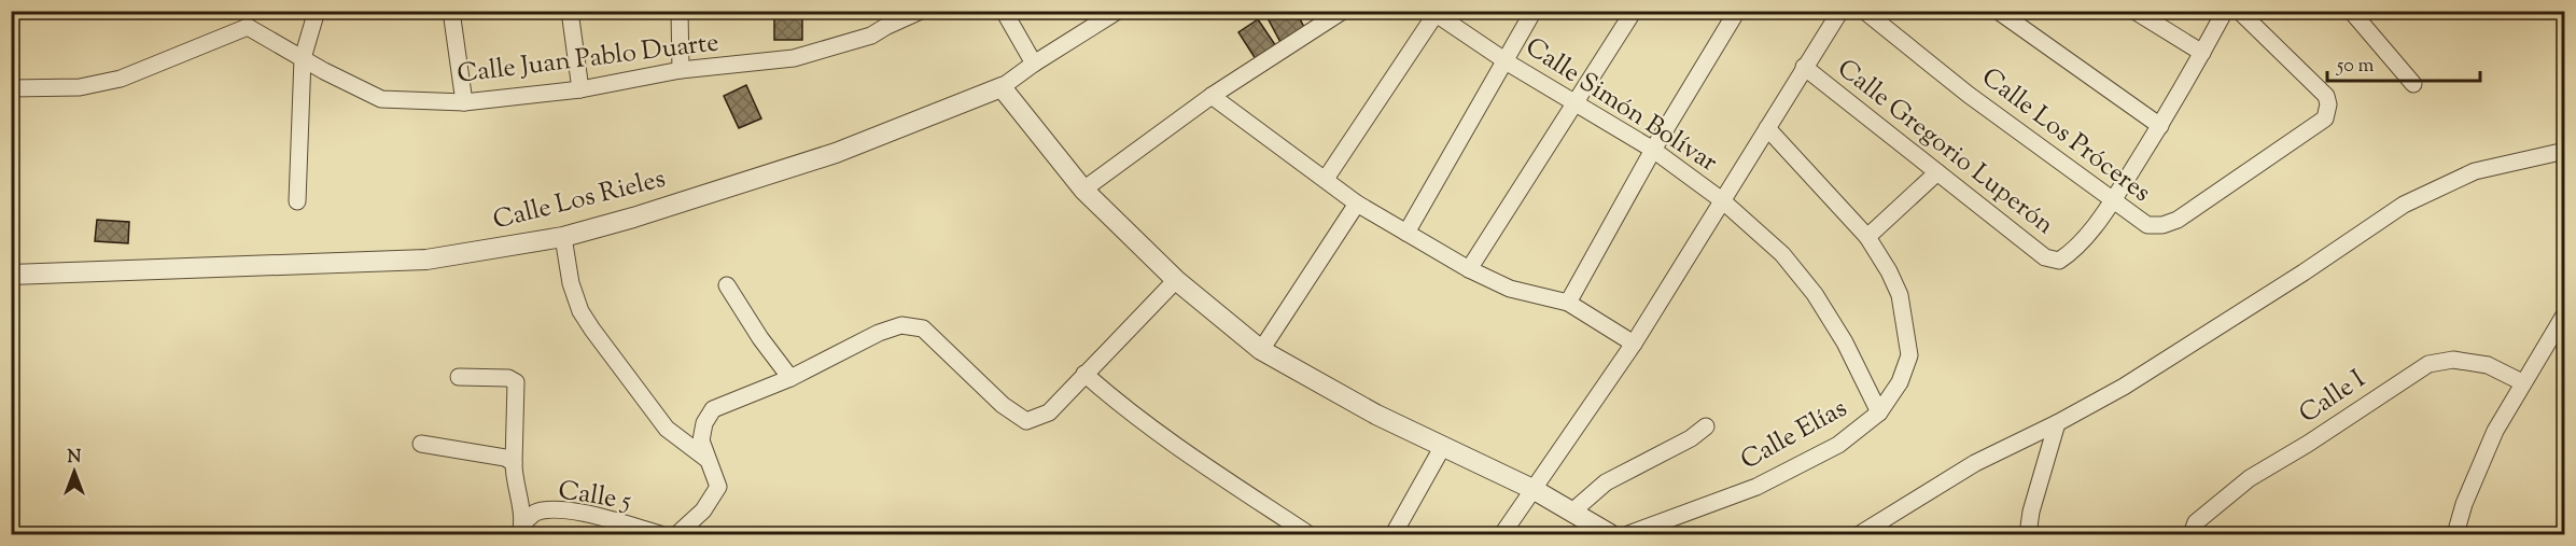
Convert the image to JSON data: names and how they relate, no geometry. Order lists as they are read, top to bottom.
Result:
{
  "streets": {
    "street": [
      "Calle Juan Pablo Duarte",
      "Calle Simón Bolívar",
      "Calle Los Próceres",
      "Calle Gregorio Luperón",
      "Calle Los Rieles",
      "Calle I",
      "Calle Elías",
      "Calle 5"
    ]
  },
  "crossings": [
    ["Calle Simón Bolívar", "Calle Elías"],
    ["Calle Los Próceres", "Calle Gregorio Luperón"]
  ],
  "scale_bar": "50 m",
  "north": "top"
}
